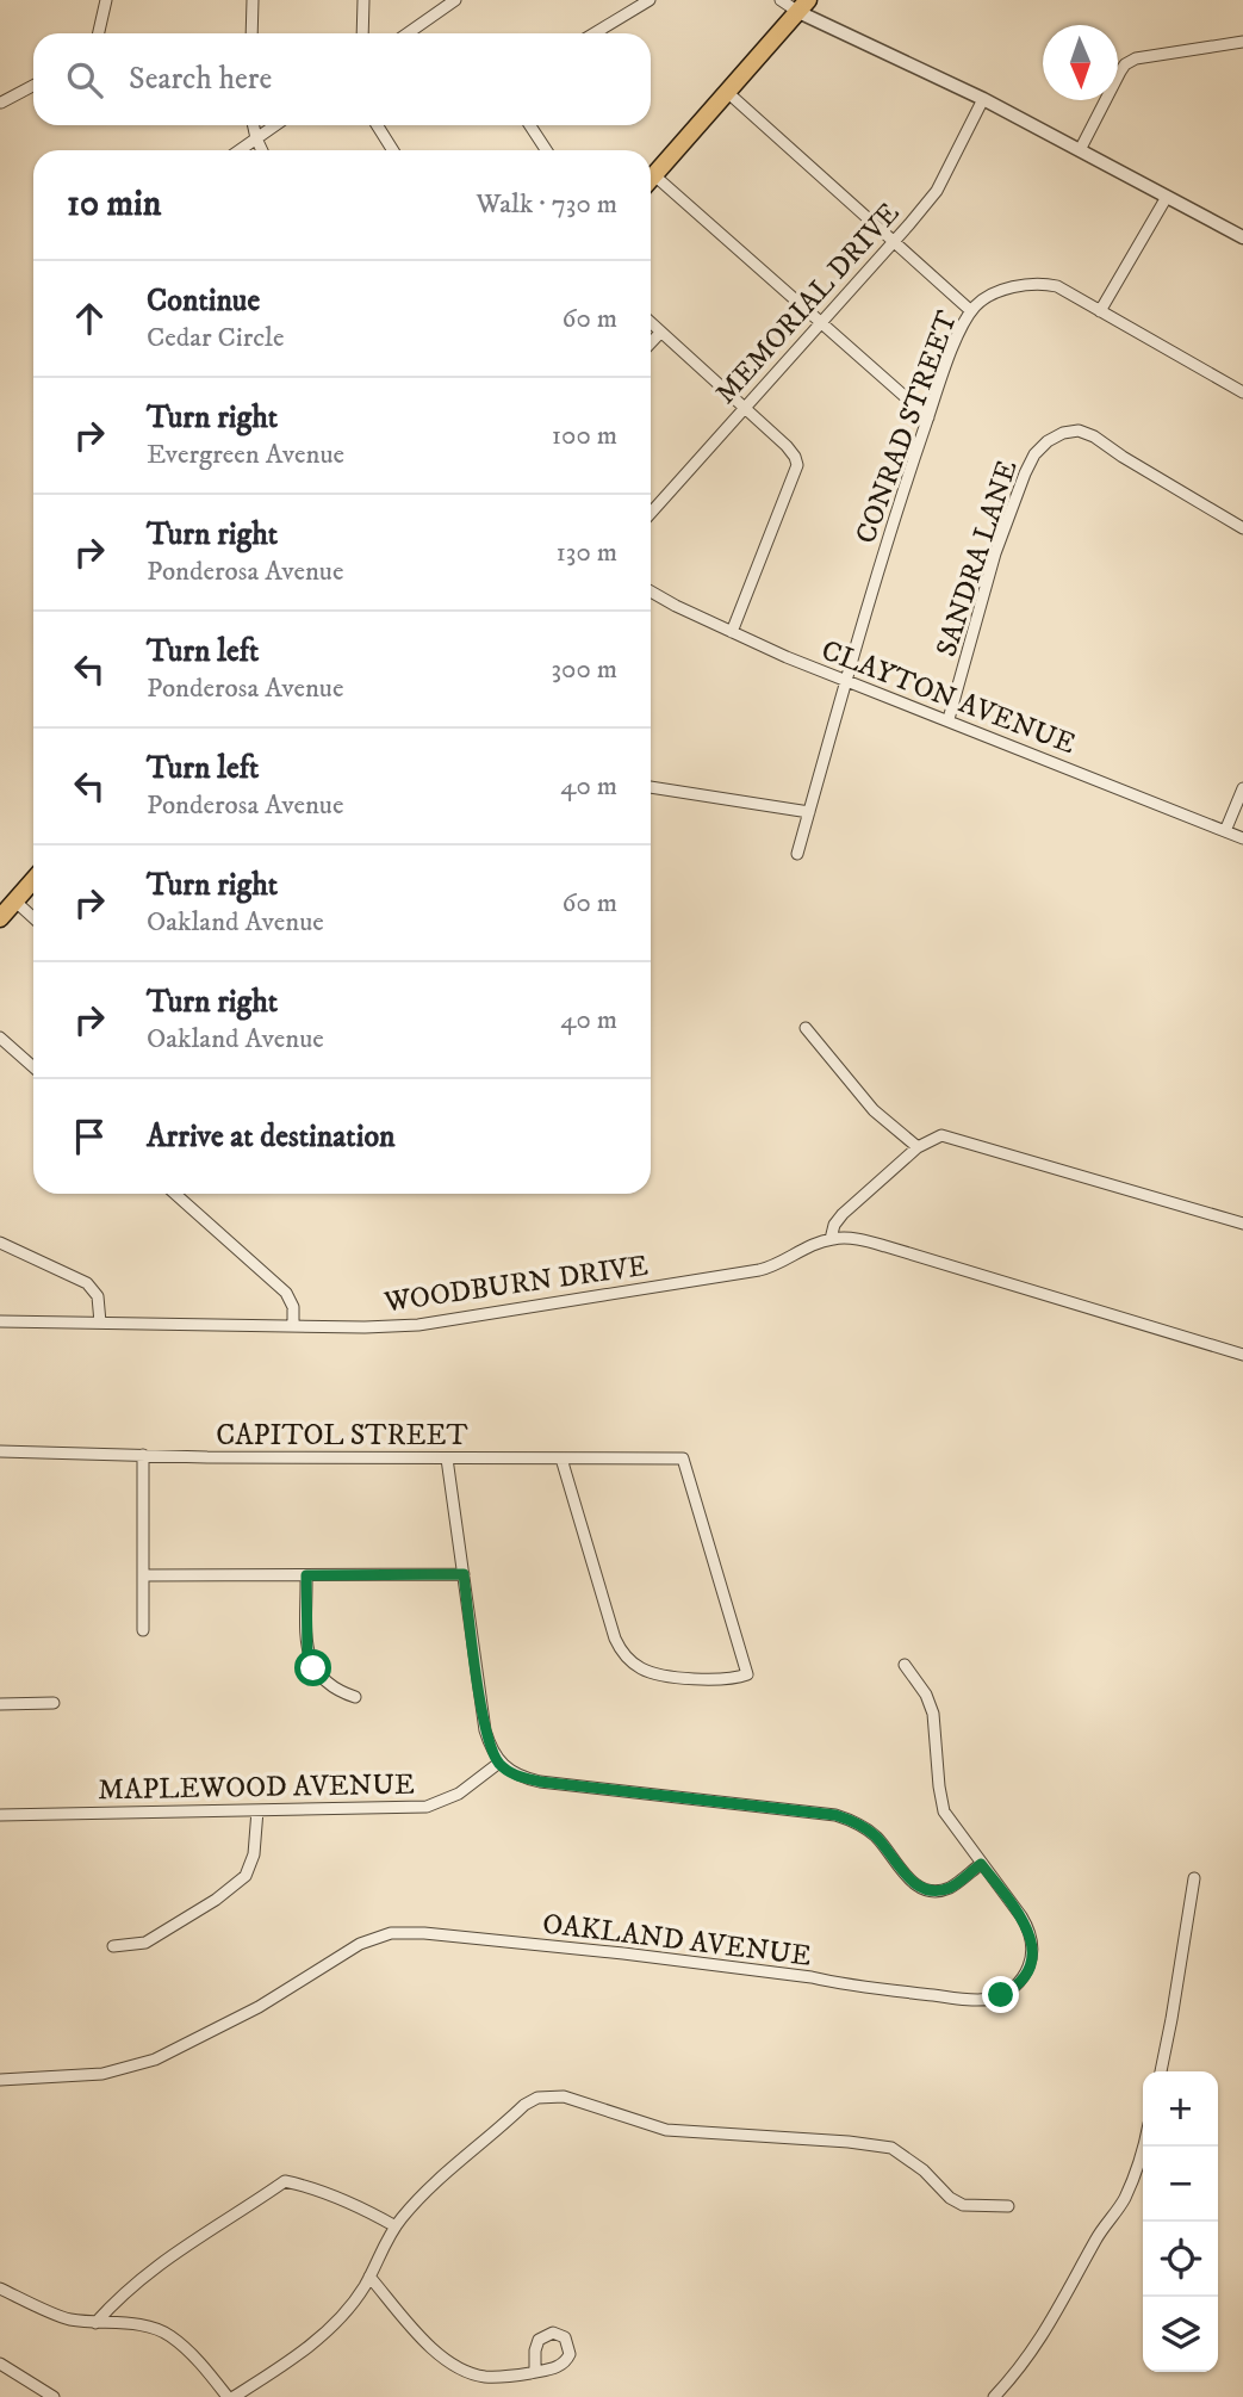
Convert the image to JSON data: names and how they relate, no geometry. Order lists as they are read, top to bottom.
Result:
{
  "streets": {
    "street": [
      "MEMORIAL DRIVE",
      "CONRAD STREET",
      "SANDRA LANE",
      "CLAYTON AVENUE",
      "WOODBURN DRIVE",
      "CAPITOL STREET",
      "MAPLEWOOD AVENUE",
      "OAKLAND AVENUE"
    ]
  },
  "crossings": [
    ["CONRAD STREET", "CLAYTON AVENUE"],
    ["SANDRA LANE", "CLAYTON AVENUE"]
  ],
  "north": "bottom",
  "page": {
    "search": "Search here",
    "heading": ["10 min", "Walk · 730 m"],
    "list": [
      ["Continue", "Cedar Circle", "60 m"],
      ["Turn right", "Evergreen Avenue", "100 m"],
      ["Turn right", "Ponderosa Avenue", "130 m"],
      ["Turn left", "Ponderosa Avenue", "300 m"],
      ["Turn left", "Ponderosa Avenue", "40 m"],
      ["Turn right", "Oakland Avenue", "60 m"],
      ["Turn right", "Oakland Avenue", "40 m"],
      "Arrive at destination"
    ],
    "map_buttons": ["+", "−"]
  }
}
